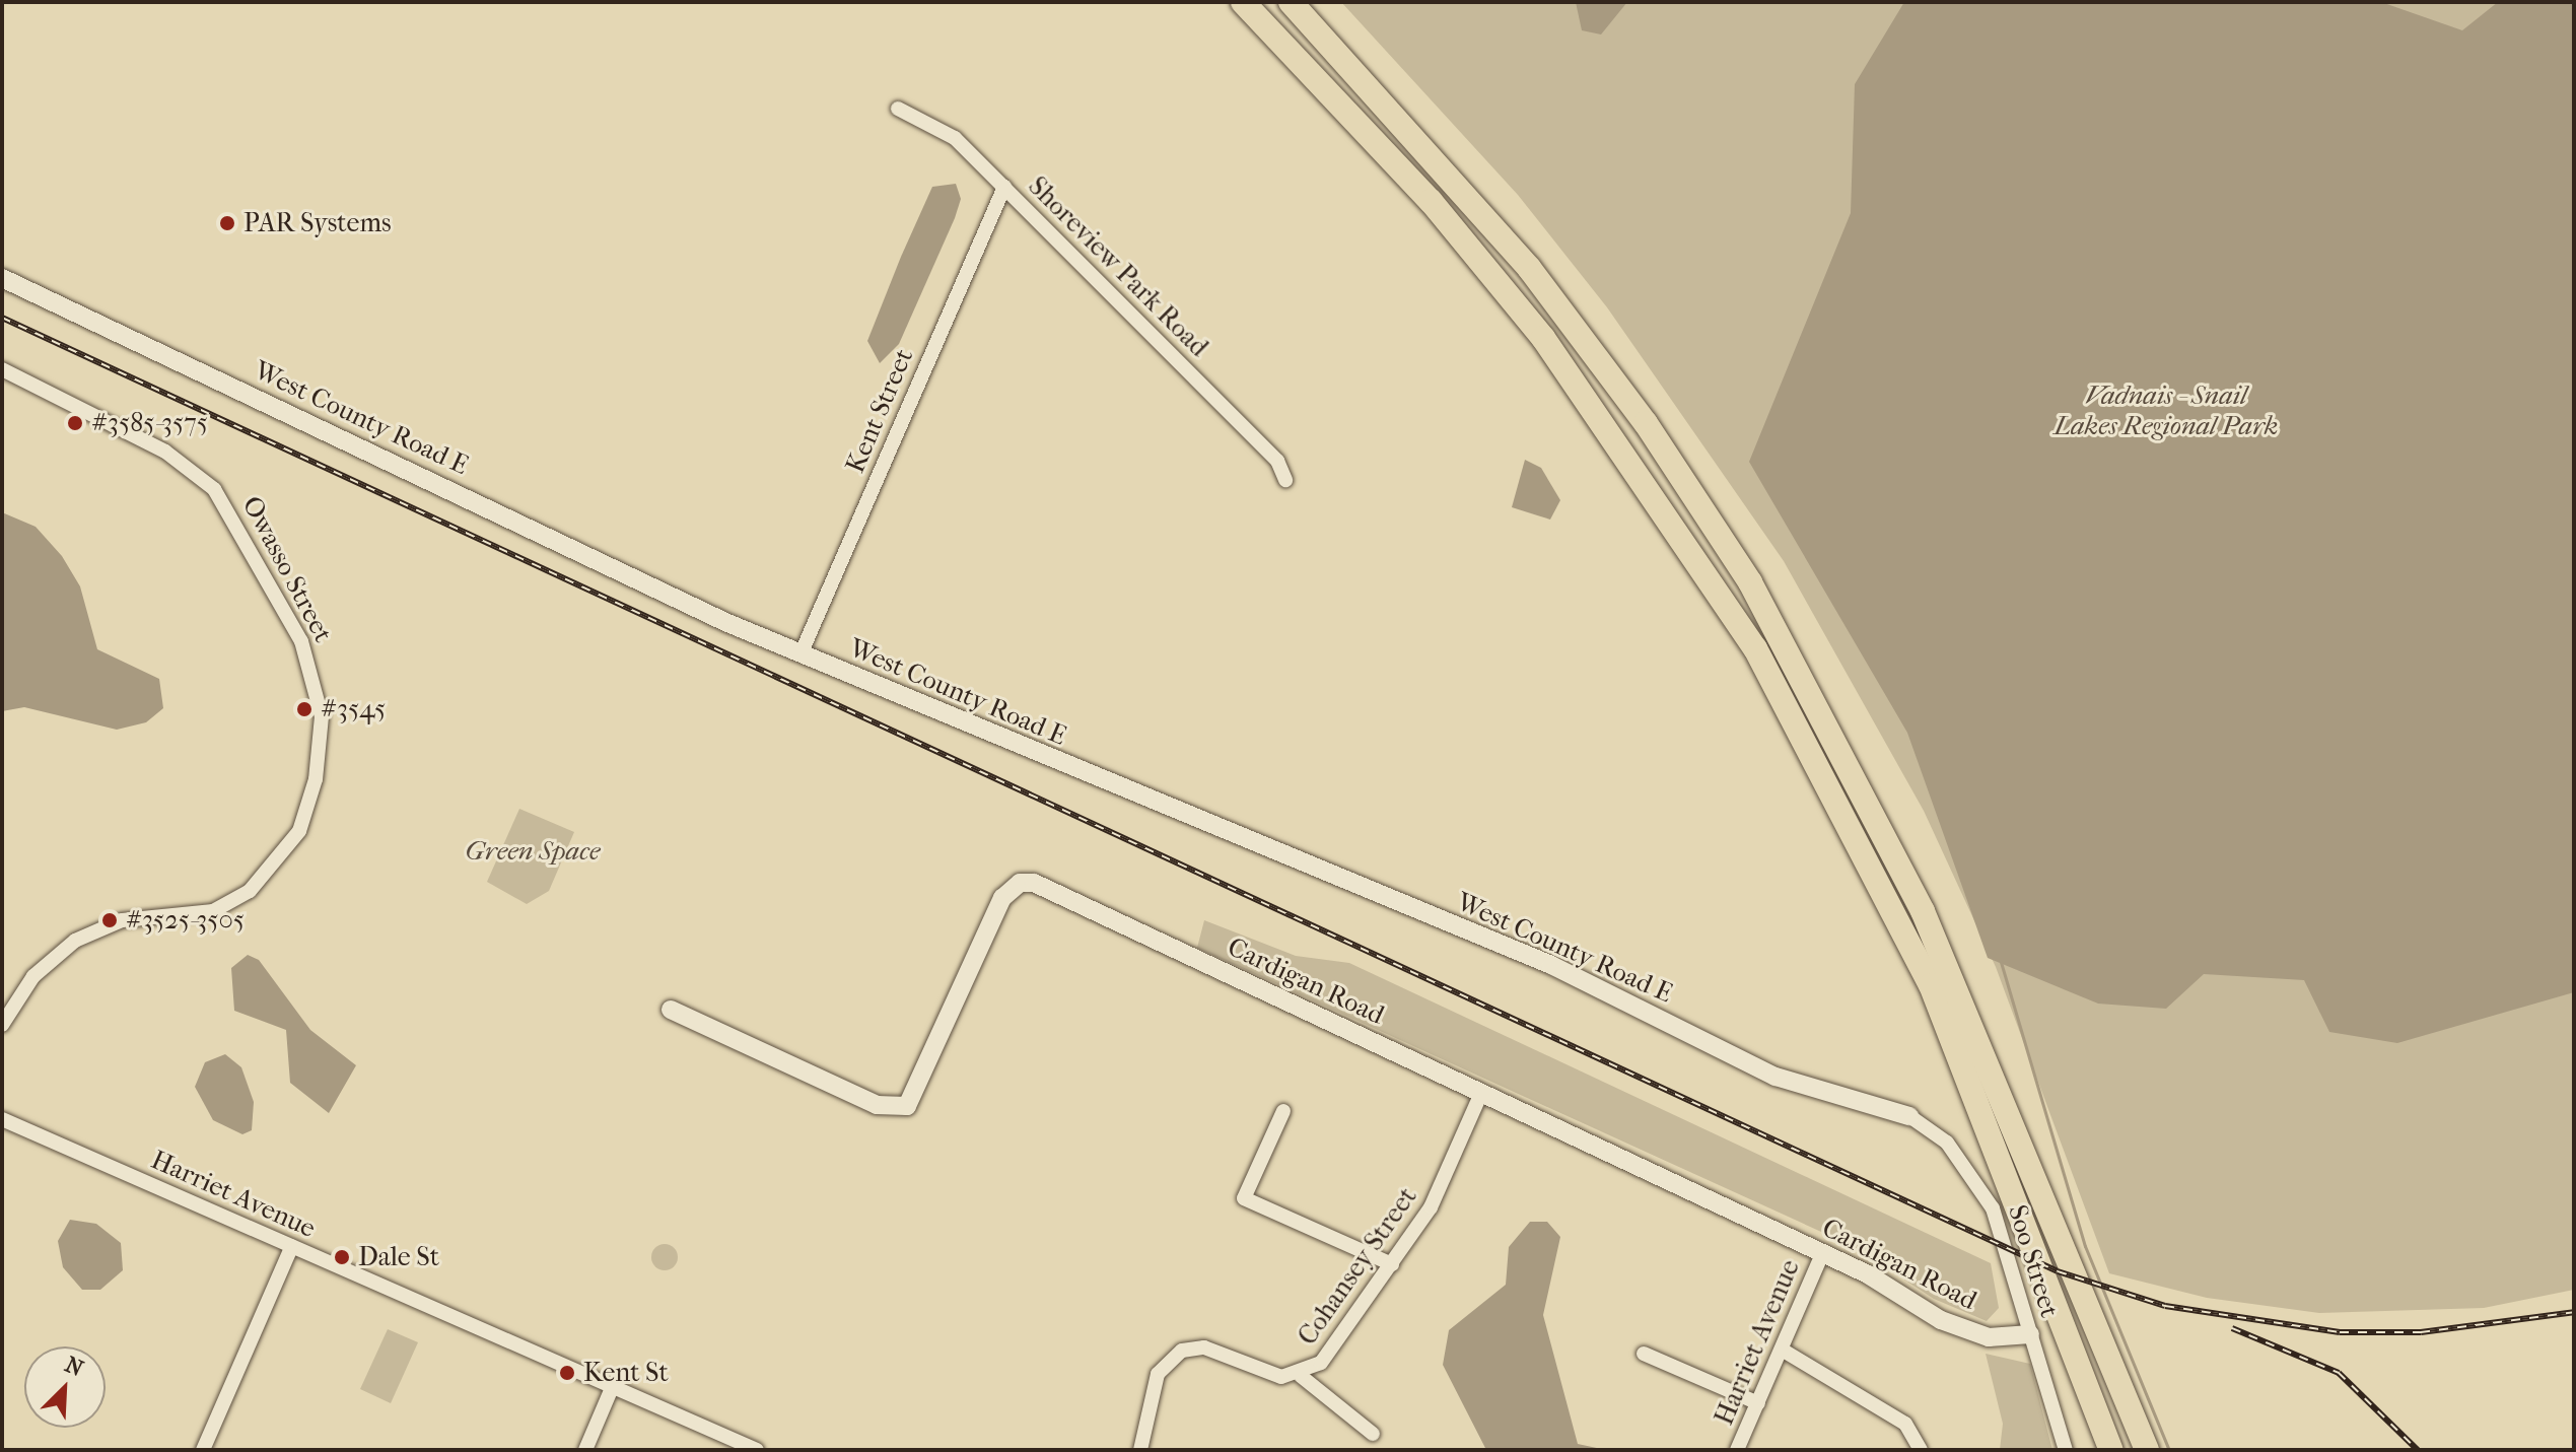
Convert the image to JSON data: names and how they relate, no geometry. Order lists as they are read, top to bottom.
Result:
{
  "streets": {
    "street": [
      "Shoreview Park Road",
      "Kent Street",
      "West County Road E",
      "Owasso Street",
      "Cardigan Road",
      "Harriet Avenue",
      "Soo Street",
      "Cohansey Street"
    ]
  },
  "crossings": [
    ["Shoreview Park Road", "Kent Street"],
    ["Kent Street", "West County Road E"],
    ["West County Road E", "Soo Street"],
    ["Cardigan Road", "Harriet Avenue"],
    ["Cardigan Road", "Soo Street"],
    ["Cardigan Road", "Cohansey Street"]
  ],
  "parks": ["Vadnais - Snail Lakes Regional Park", "Green Space"],
  "places": [
    "PAR Systems",
    "#3585-3575",
    "#3545",
    "#3525-3505",
    "Dale St",
    "Kent St"
  ],
  "north": "top right"
}
